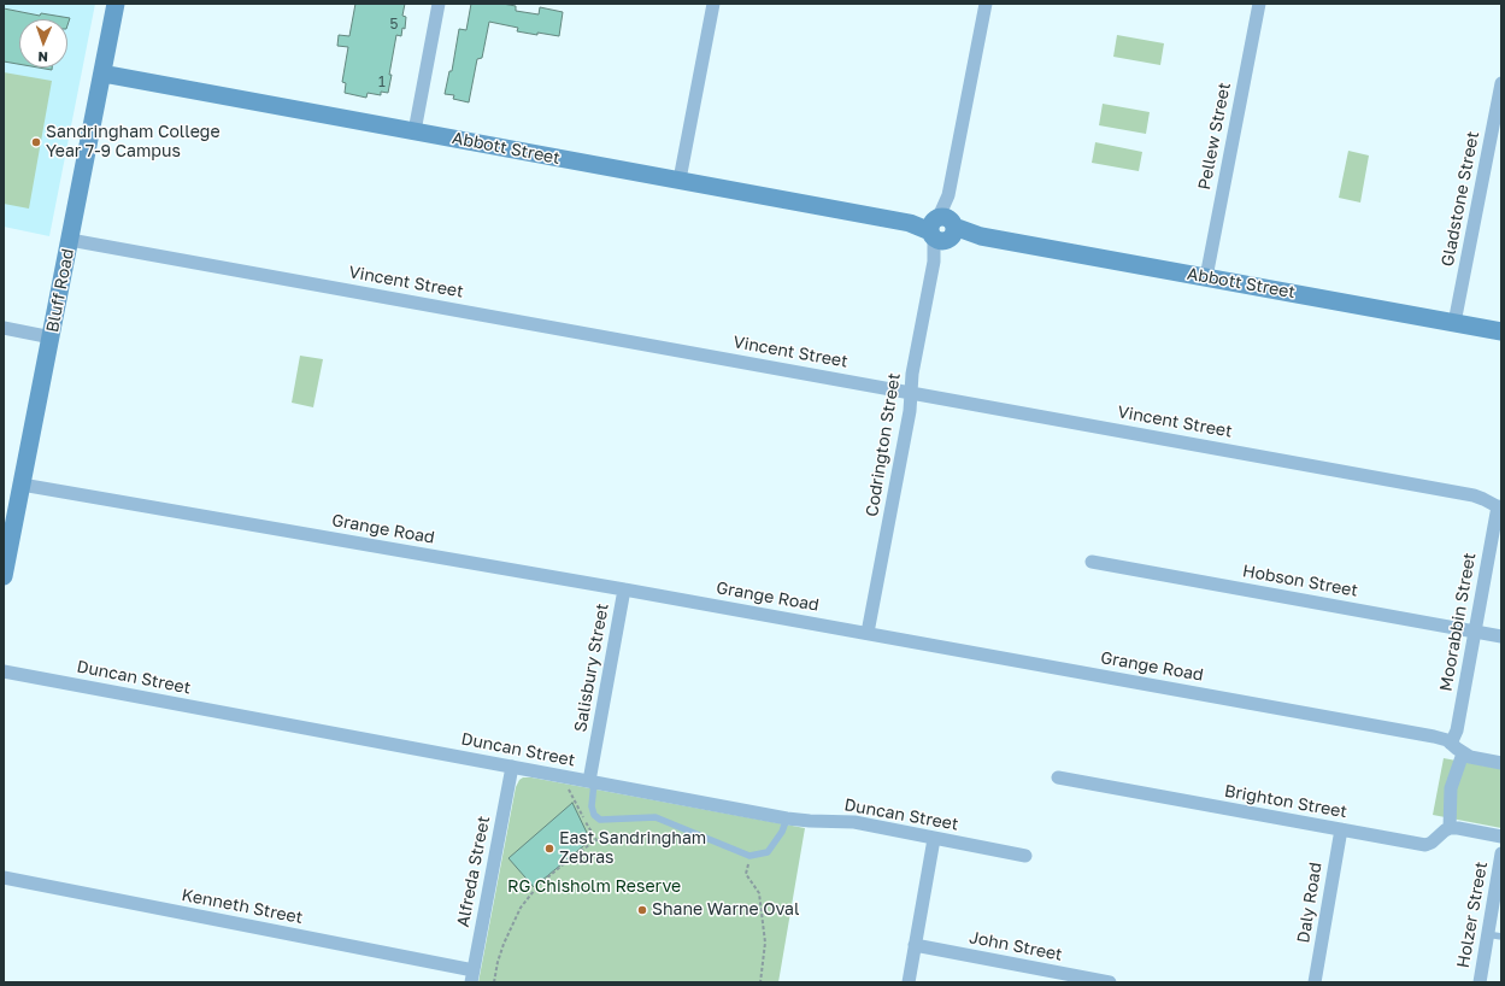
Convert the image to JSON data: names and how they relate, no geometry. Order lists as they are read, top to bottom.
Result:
{
  "streets": {
    "street": [
      "Pellew Street",
      "Abbott Street",
      "Gladstone Street",
      "Vincent Street",
      "Bluff Road",
      "Codrington Street",
      "Grange Road",
      "Hobson Street",
      "Moorabbin Street",
      "Salisbury Street",
      "Duncan Street",
      "Brighton Street",
      "Alfreda Street",
      "Daly Road",
      "Kenneth Street",
      "Holzer Street",
      "John Street"
    ]
  },
  "crossings": [
    ["Pellew Street", "Abbott Street"],
    ["Abbott Street", "Gladstone Street"],
    ["Abbott Street", "Bluff Road"],
    ["Abbott Street", "Codrington Street"],
    ["Vincent Street", "Bluff Road"],
    ["Vincent Street", "Codrington Street"],
    ["Vincent Street", "Moorabbin Street"],
    ["Bluff Road", "Grange Road"],
    ["Codrington Street", "Grange Road"],
    ["Grange Road", "Moorabbin Street"],
    ["Grange Road", "Salisbury Street"],
    ["Hobson Street", "Moorabbin Street"],
    ["Salisbury Street", "Duncan Street"],
    ["Duncan Street", "Alfreda Street"],
    ["Brighton Street", "Daly Road"],
    ["Alfreda Street", "Kenneth Street"]
  ],
  "parks": ["RG Chisholm Reserve"],
  "places": ["Sandringham College Year 7-9 Campus", "East Sandringham Zebras", "Shane Warne Oval"],
  "house_numbers": ["5", "1"],
  "north": "bottom"
}
